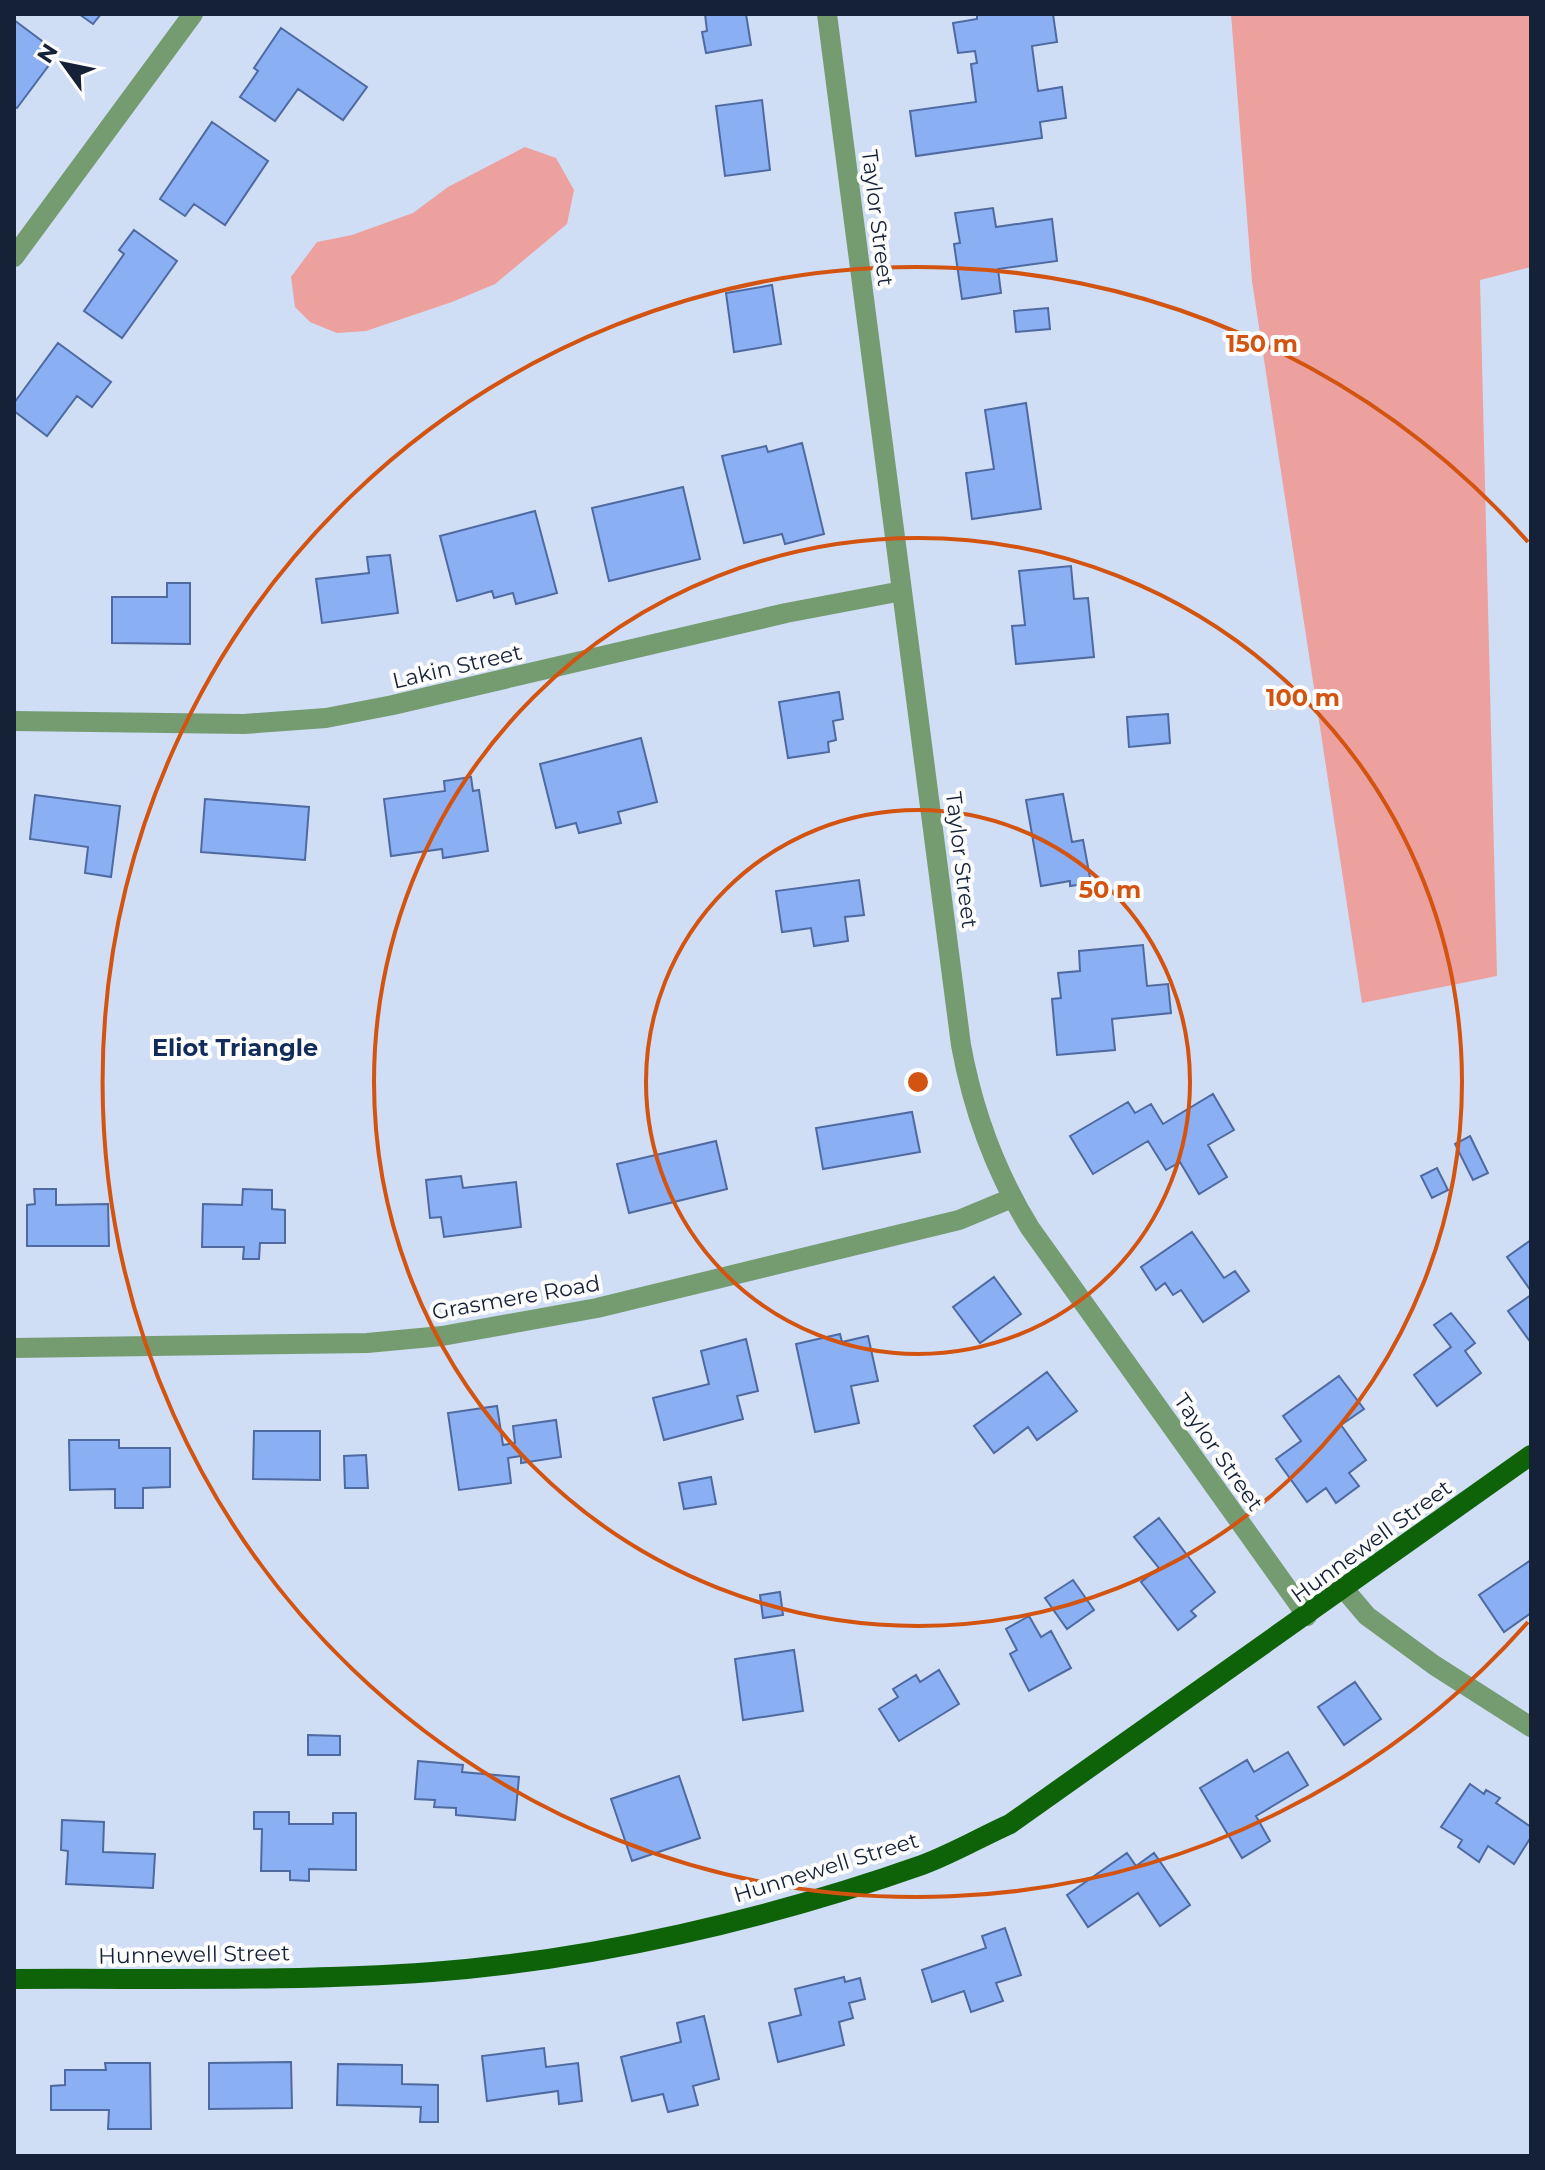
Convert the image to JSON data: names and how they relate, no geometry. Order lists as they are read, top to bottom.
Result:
{
  "streets": {
    "main road": ["Hunnewell Street"],
    "street": ["Taylor Street", "Lakin Street", "Grasmere Road"]
  },
  "crossings": [
    ["Taylor Street", "Lakin Street"],
    ["Taylor Street", "Grasmere Road"],
    ["Taylor Street", "Hunnewell Street"]
  ],
  "districts": ["Eliot Triangle"],
  "north": "top left",
  "rings": ["150 m", "100 m", "50 m"]
}
